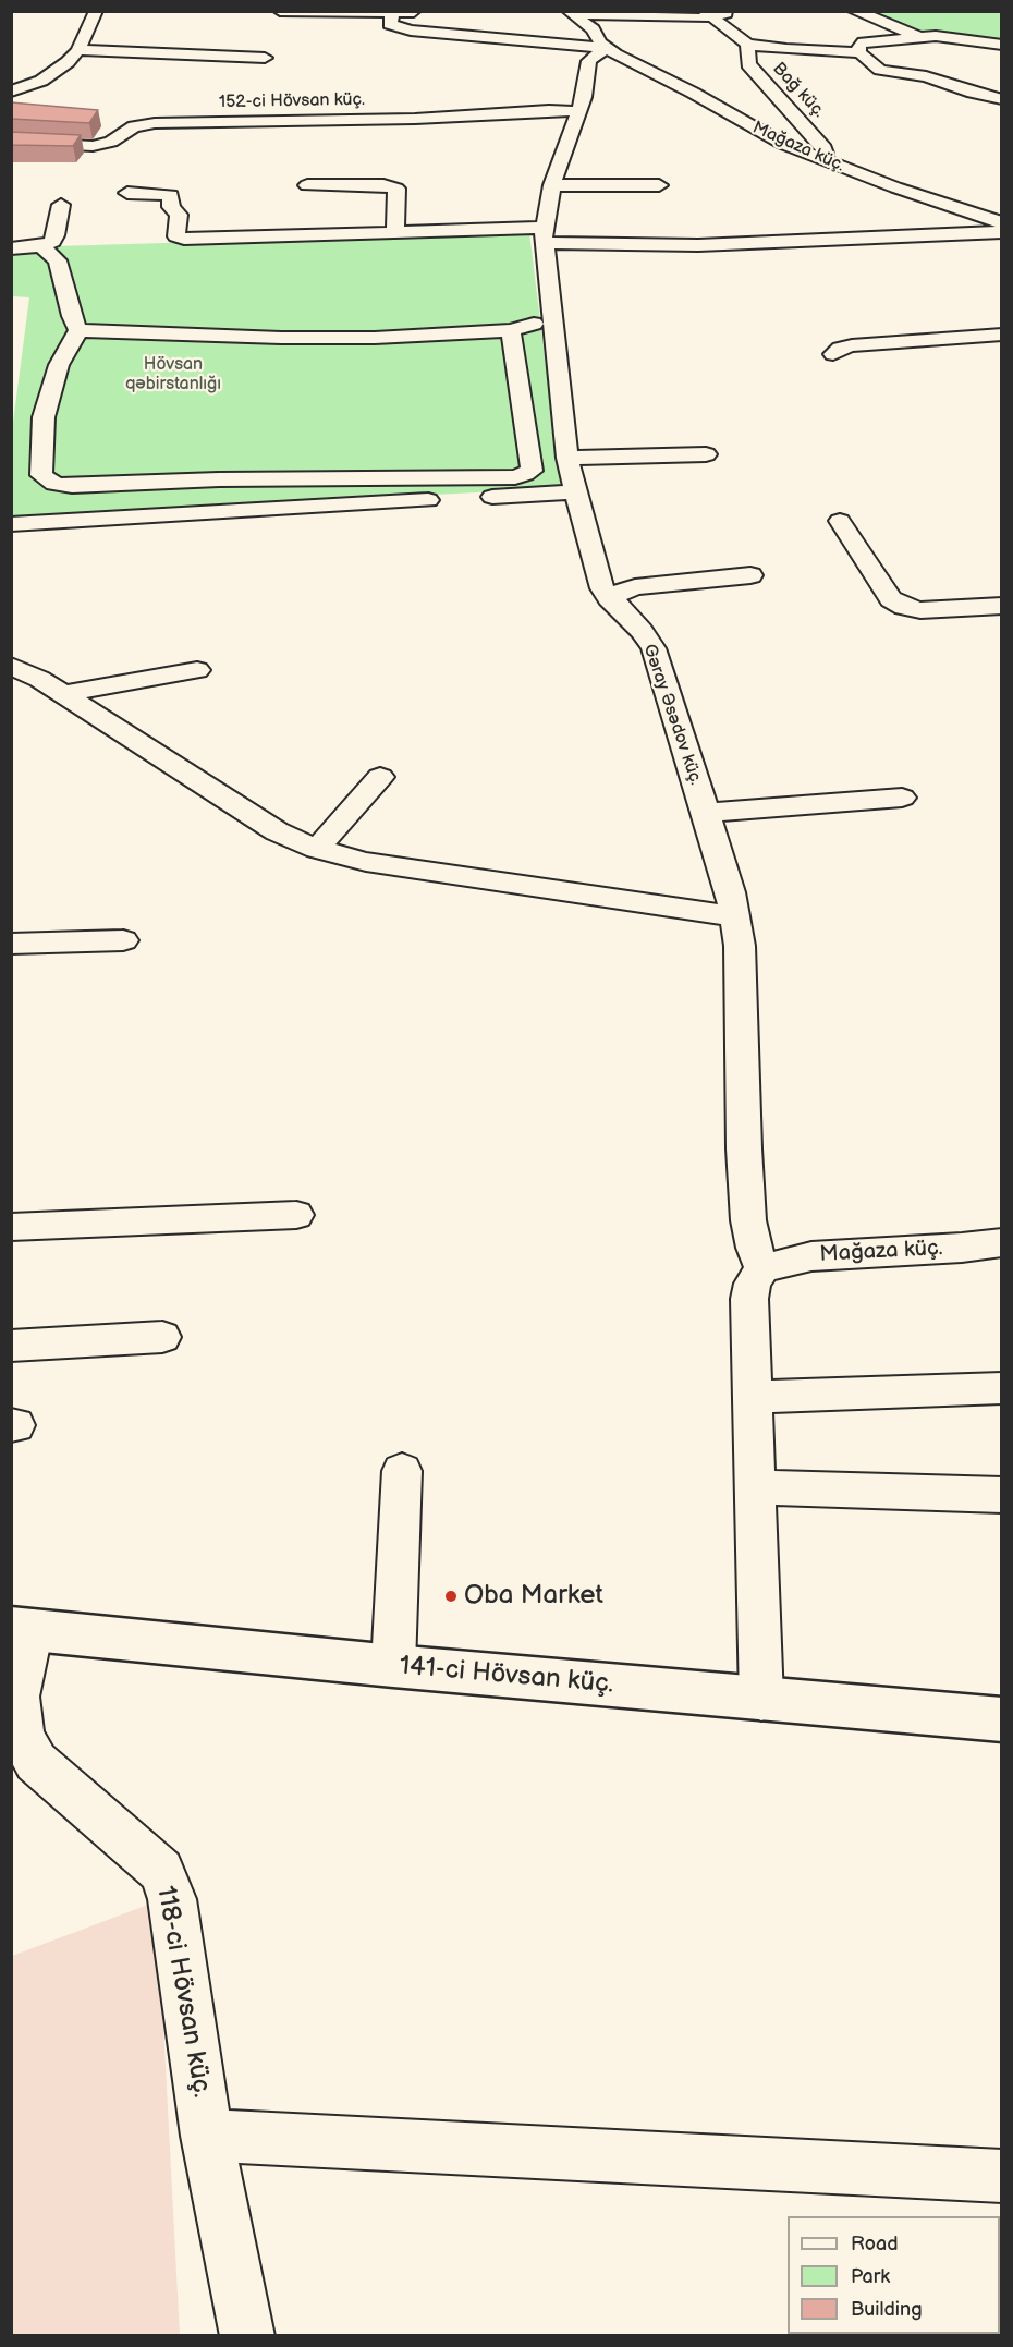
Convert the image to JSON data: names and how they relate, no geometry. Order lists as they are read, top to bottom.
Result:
{
  "streets": {
    "main road": ["141-ci Hövsan küç."],
    "street": [
      "Bağ küç.",
      "152-ci Hövsan küç.",
      "Mağaza küç.",
      "Gəray Əsədov küç.",
      "118-ci Hövsan küç."
    ]
  },
  "crossings": [
    ["Bağ küç.", "Mağaza küç."],
    ["152-ci Hövsan küç.", "Gəray Əsədov küç."],
    ["Mağaza küç.", "Gəray Əsədov küç."],
    ["141-ci Hövsan küç.", "118-ci Hövsan küç."]
  ],
  "parks": ["Hövsan qəbirstanlığı"],
  "places": ["Oba Market"],
  "legend": ["Road", "Park", "Building"]
}
